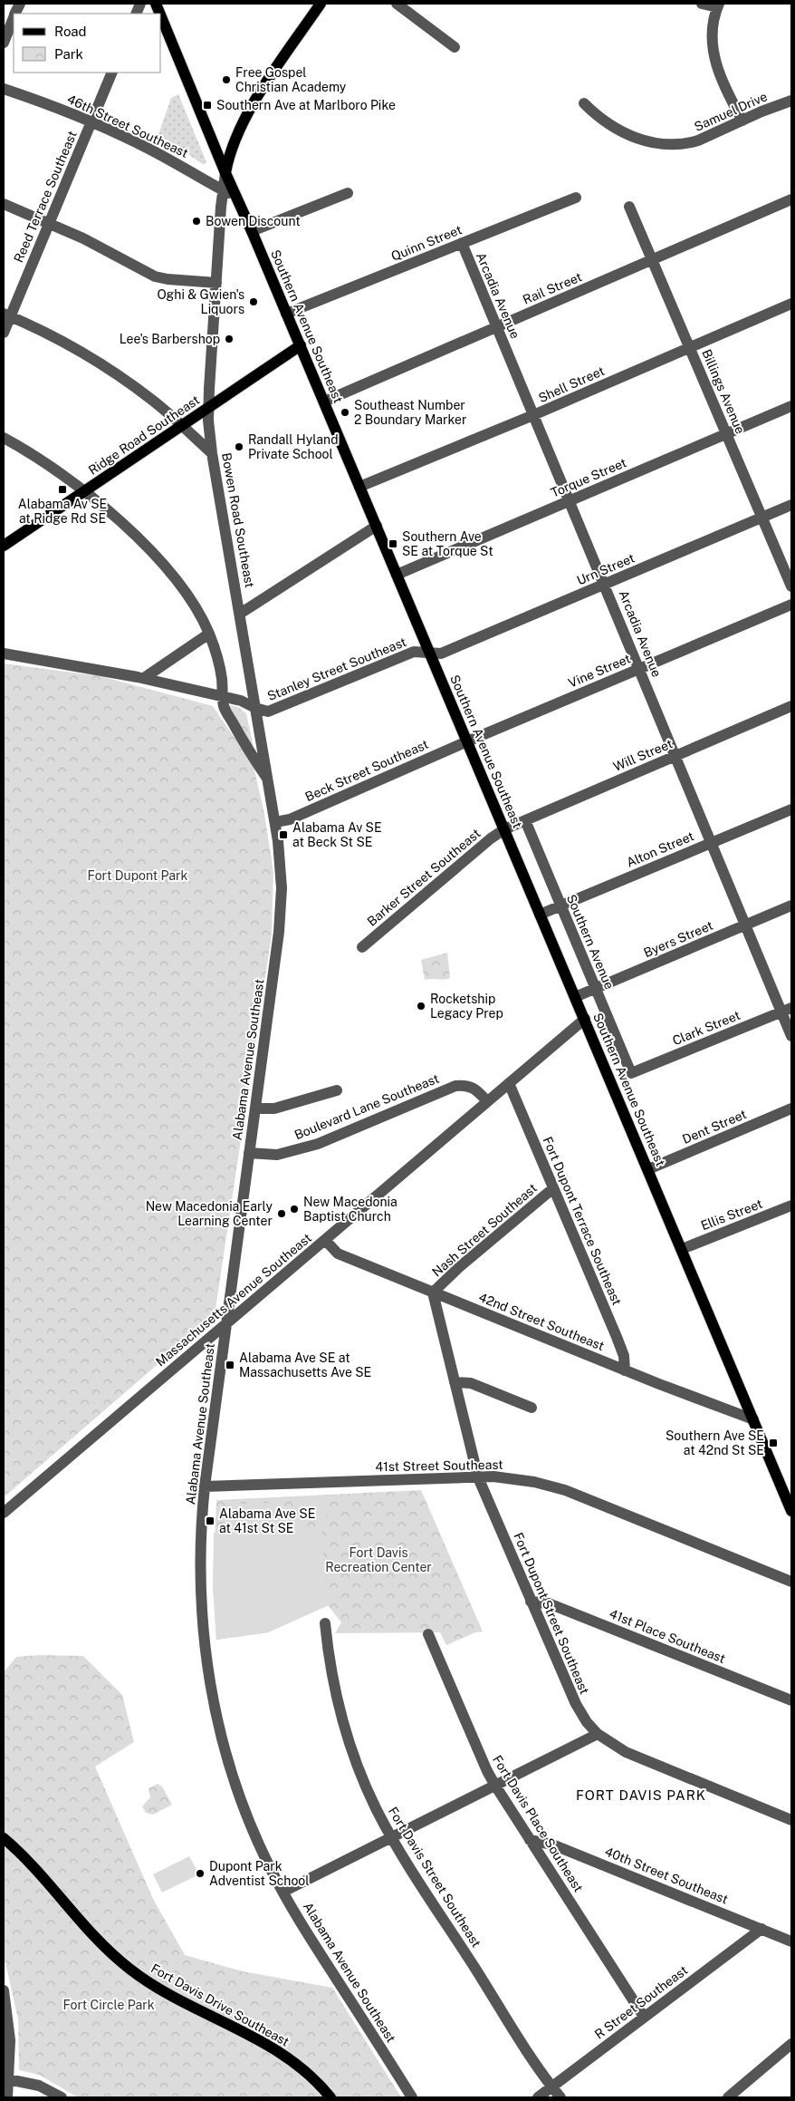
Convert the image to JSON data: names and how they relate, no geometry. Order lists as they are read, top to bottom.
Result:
{
  "streets": {
    "main road": ["Southern Avenue Southeast", "Ridge Road Southeast", "Fort Davis Drive Southeast"],
    "street": [
      "Samuel Drive",
      "46th Street Southeast",
      "Reed Terrace Southeast",
      "Quinn Street",
      "Rail Street",
      "Arcadia Avenue",
      "Shell Street",
      "Billings Avenue",
      "Torque Street",
      "Bowen Road Southeast",
      "Urn Street",
      "Stanley Street Southeast",
      "Vine Street",
      "Will Street",
      "Beck Street Southeast",
      "Alton Street",
      "Barker Street Southeast",
      "Byers Street",
      "Southern Avenue",
      "Clark Street",
      "Alabama Avenue Southeast",
      "Boulevard Lane Southeast",
      "Dent Street",
      "Ellis Street",
      "Fort Dupont Terrace Southeast",
      "Nash Street Southeast",
      "Massachusetts Avenue Southeast",
      "42nd Street Southeast",
      "41st Street Southeast",
      "Fort Dupont Street Southeast",
      "41st Place Southeast",
      "Fort Davis Place Southeast",
      "40th Street Southeast",
      "Fort Davis Street Southeast",
      "R Street Southeast"
    ]
  },
  "crossings": [
    ["46th Street Southeast", "Reed Terrace Southeast"],
    ["46th Street Southeast", "Southern Avenue Southeast"],
    ["46th Street Southeast", "Bowen Road Southeast"],
    ["Quinn Street", "Arcadia Avenue"],
    ["Quinn Street", "Southern Avenue Southeast"],
    ["Rail Street", "Arcadia Avenue"],
    ["Rail Street", "Southern Avenue Southeast"],
    ["Rail Street", "Billings Avenue"],
    ["Arcadia Avenue", "Shell Street"],
    ["Arcadia Avenue", "Torque Street"],
    ["Arcadia Avenue", "Urn Street"],
    ["Arcadia Avenue", "Vine Street"],
    ["Arcadia Avenue", "Will Street"],
    ["Arcadia Avenue", "Alton Street"],
    ["Arcadia Avenue", "Byers Street"],
    ["Arcadia Avenue", "Clark Street"],
    ["Southern Avenue Southeast", "Shell Street"],
    ["Southern Avenue Southeast", "Ridge Road Southeast"],
    ["Southern Avenue Southeast", "Torque Street"],
    ["Southern Avenue Southeast", "Bowen Road Southeast"],
    ["Southern Avenue Southeast", "Urn Street"],
    ["Southern Avenue Southeast", "Stanley Street Southeast"],
    ["Southern Avenue Southeast", "Vine Street"],
    ["Southern Avenue Southeast", "Will Street"],
    ["Southern Avenue Southeast", "Beck Street Southeast"],
    ["Southern Avenue Southeast", "Alton Street"],
    ["Southern Avenue Southeast", "Barker Street Southeast"],
    ["Southern Avenue Southeast", "Byers Street"],
    ["Southern Avenue Southeast", "Dent Street"],
    ["Southern Avenue Southeast", "Ellis Street"],
    ["Southern Avenue Southeast", "Massachusetts Avenue Southeast"],
    ["Southern Avenue Southeast", "42nd Street Southeast"],
    ["Shell Street", "Billings Avenue"],
    ["Billings Avenue", "Torque Street"],
    ["Billings Avenue", "Urn Street"],
    ["Ridge Road Southeast", "Bowen Road Southeast"],
    ["Bowen Road Southeast", "Stanley Street Southeast"],
    ["Bowen Road Southeast", "Alabama Avenue Southeast"],
    ["Urn Street", "Stanley Street Southeast"],
    ["Stanley Street Southeast", "Alabama Avenue Southeast"],
    ["Vine Street", "Beck Street Southeast"],
    ["Will Street", "Barker Street Southeast"],
    ["Will Street", "Southern Avenue"],
    ["Beck Street Southeast", "Alabama Avenue Southeast"],
    ["Alton Street", "Southern Avenue"],
    ["Byers Street", "Southern Avenue"],
    ["Southern Avenue", "Clark Street"],
    ["Alabama Avenue Southeast", "Boulevard Lane Southeast"],
    ["Alabama Avenue Southeast", "Massachusetts Avenue Southeast"],
    ["Alabama Avenue Southeast", "41st Street Southeast"],
    ["Boulevard Lane Southeast", "Massachusetts Avenue Southeast"],
    ["Fort Dupont Terrace Southeast", "Nash Street Southeast"],
    ["Fort Dupont Terrace Southeast", "Massachusetts Avenue Southeast"],
    ["Fort Dupont Terrace Southeast", "42nd Street Southeast"],
    ["Nash Street Southeast", "42nd Street Southeast"],
    ["Nash Street Southeast", "Fort Dupont Street Southeast"],
    ["Massachusetts Avenue Southeast", "42nd Street Southeast"],
    ["42nd Street Southeast", "Fort Dupont Street Southeast"],
    ["41st Street Southeast", "Fort Dupont Street Southeast"],
    ["Fort Dupont Street Southeast", "41st Place Southeast"],
    ["Fort Davis Place Southeast", "40th Street Southeast"],
    ["Fort Davis Place Southeast", "R Street Southeast"],
    ["40th Street Southeast", "R Street Southeast"],
    ["Fort Davis Street Southeast", "R Street Southeast"]
  ],
  "districts": ["FORT DAVIS PARK"],
  "parks": ["Fort Dupont Park", "Fort Davis Recreation Center", "Fort Circle Park"],
  "places": {
    "other": [
      "Free Gospel Christian Academy",
      "Bowen Discount",
      "Oghi & Gwien's Liquors",
      "Lee's Barbershop",
      "Southeast Number 2 Boundary Marker",
      "Randall Hyland Private School",
      "Rocketship Legacy Prep",
      "New Macedonia Baptist Church",
      "New Macedonia Early Learning Center",
      "Dupont Park Adventist School"
    ],
    "transit": [
      "Southern Ave at Marlboro Pike",
      "Alabama Av SE at Ridge Rd SE",
      "Southern Ave SE at Torque St",
      "Alabama Av SE at Beck St SE",
      "Alabama Ave SE at Massachusetts Ave SE",
      "Southern Ave SE at 42nd St SE",
      "Alabama Ave SE at 41st St SE"
    ]
  },
  "legend": ["Road", "Park"]
}
